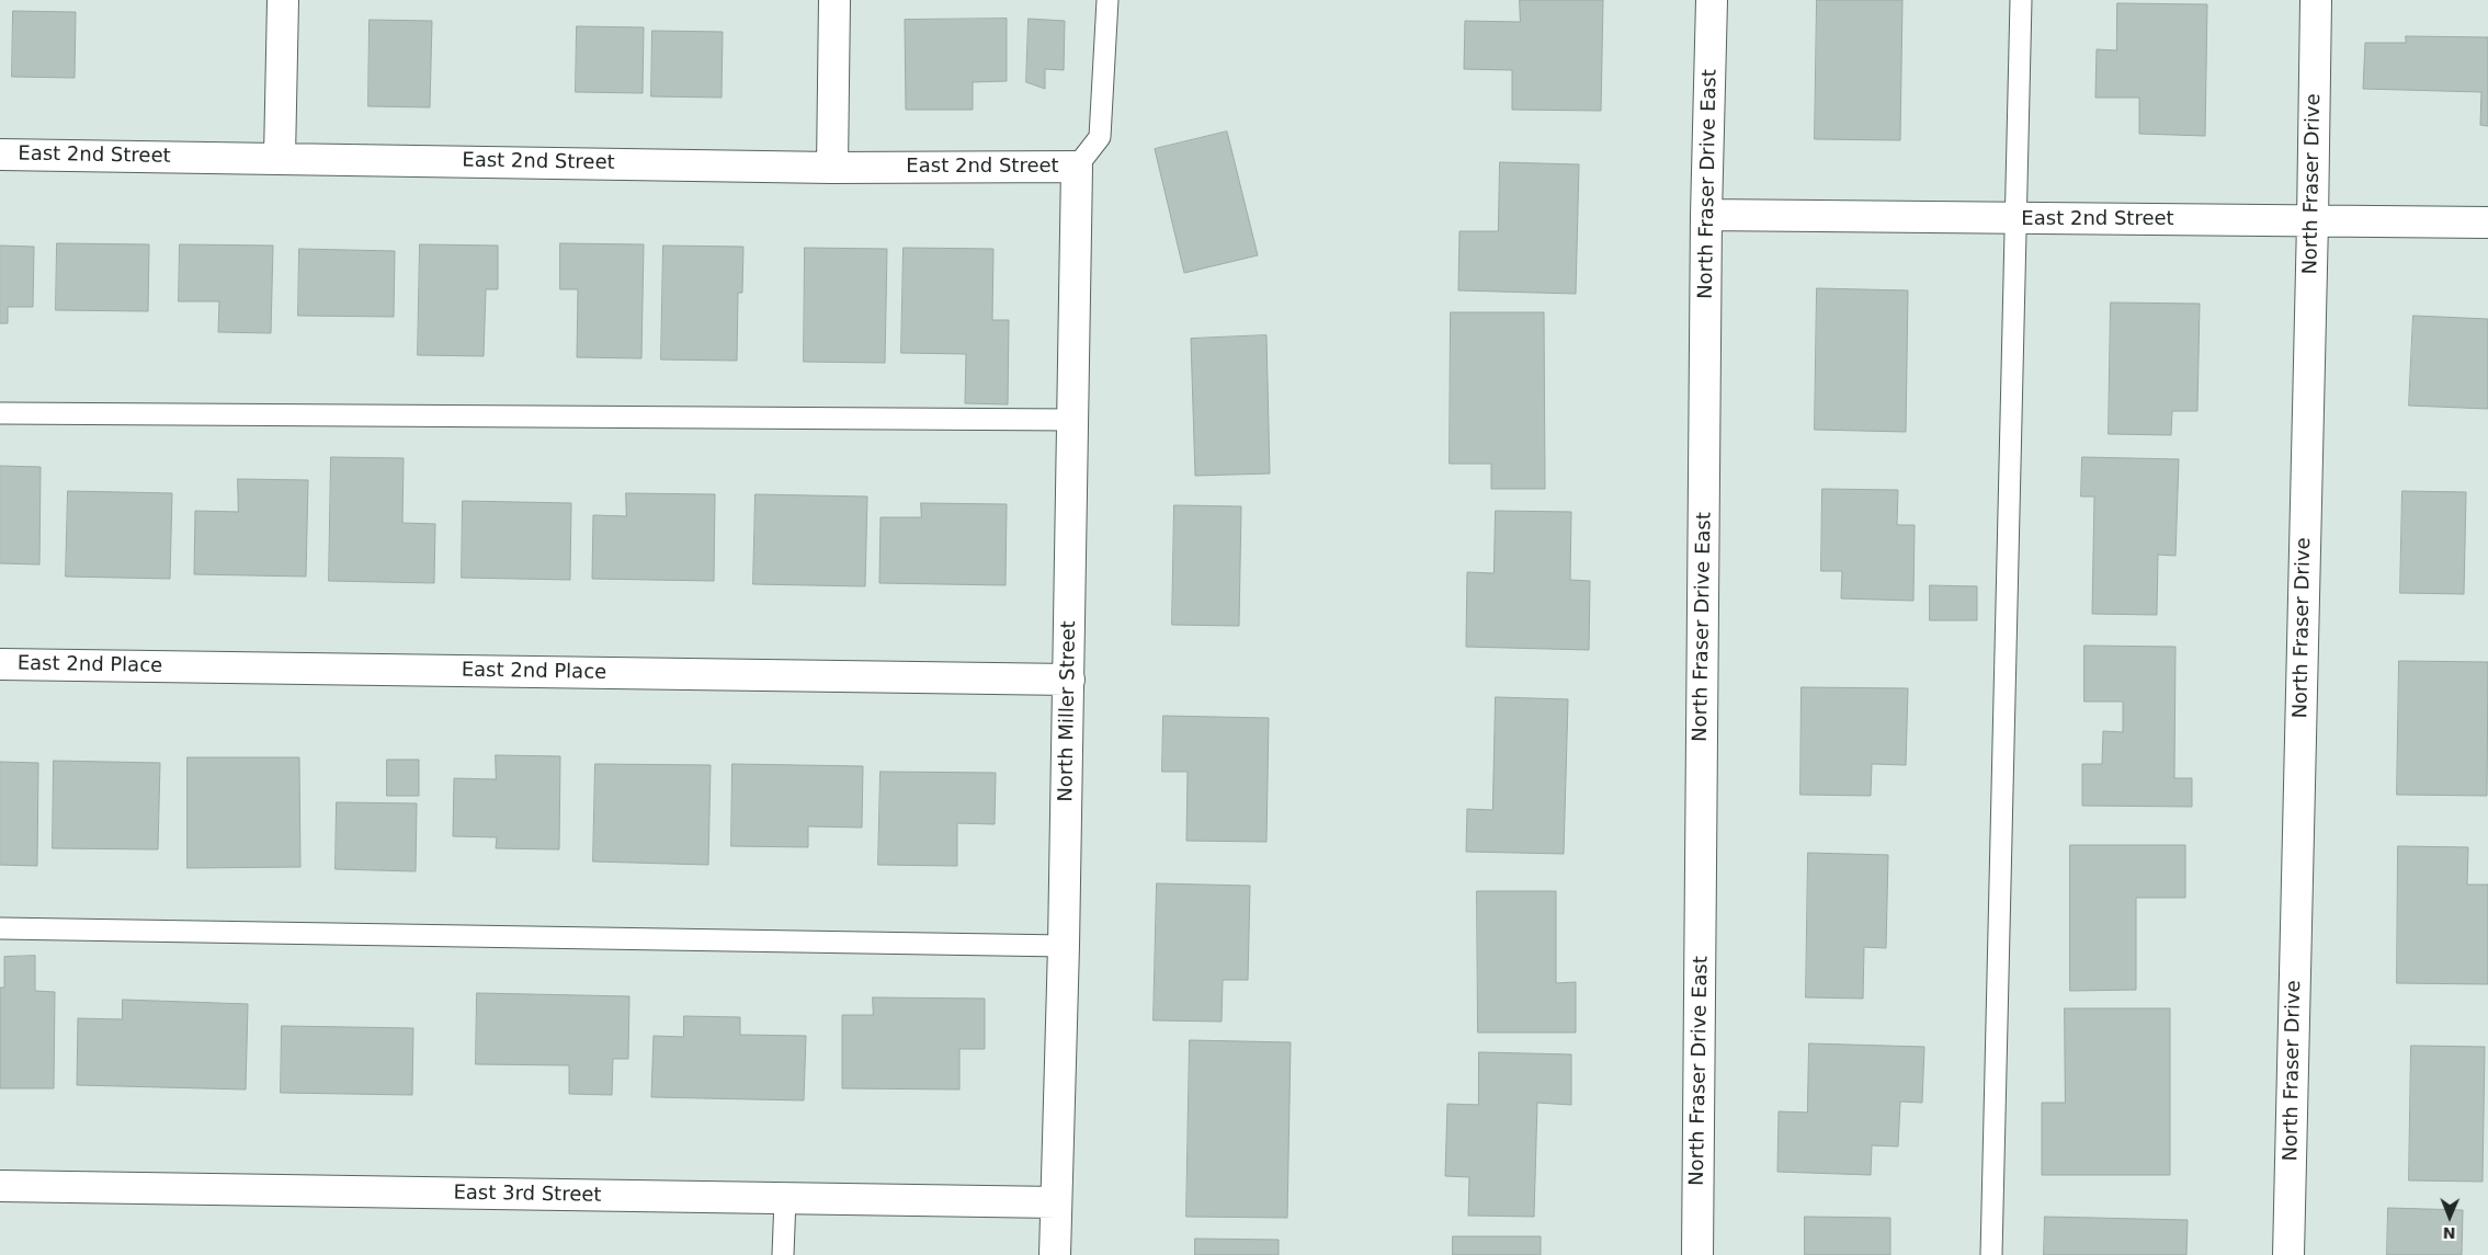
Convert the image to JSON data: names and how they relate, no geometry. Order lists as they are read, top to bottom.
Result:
{
  "streets": {
    "street": [
      "East 2nd Street",
      "North Fraser Drive East",
      "North Fraser Drive",
      "East 2nd Place",
      "North Miller Street",
      "East 3rd Street"
    ]
  },
  "crossings": [
    ["East 2nd Street", "North Fraser Drive East"],
    ["East 2nd Street", "North Fraser Drive"],
    ["East 2nd Street", "North Miller Street"],
    ["East 2nd Place", "North Miller Street"],
    ["North Miller Street", "East 3rd Street"]
  ],
  "north": "bottom"
}
